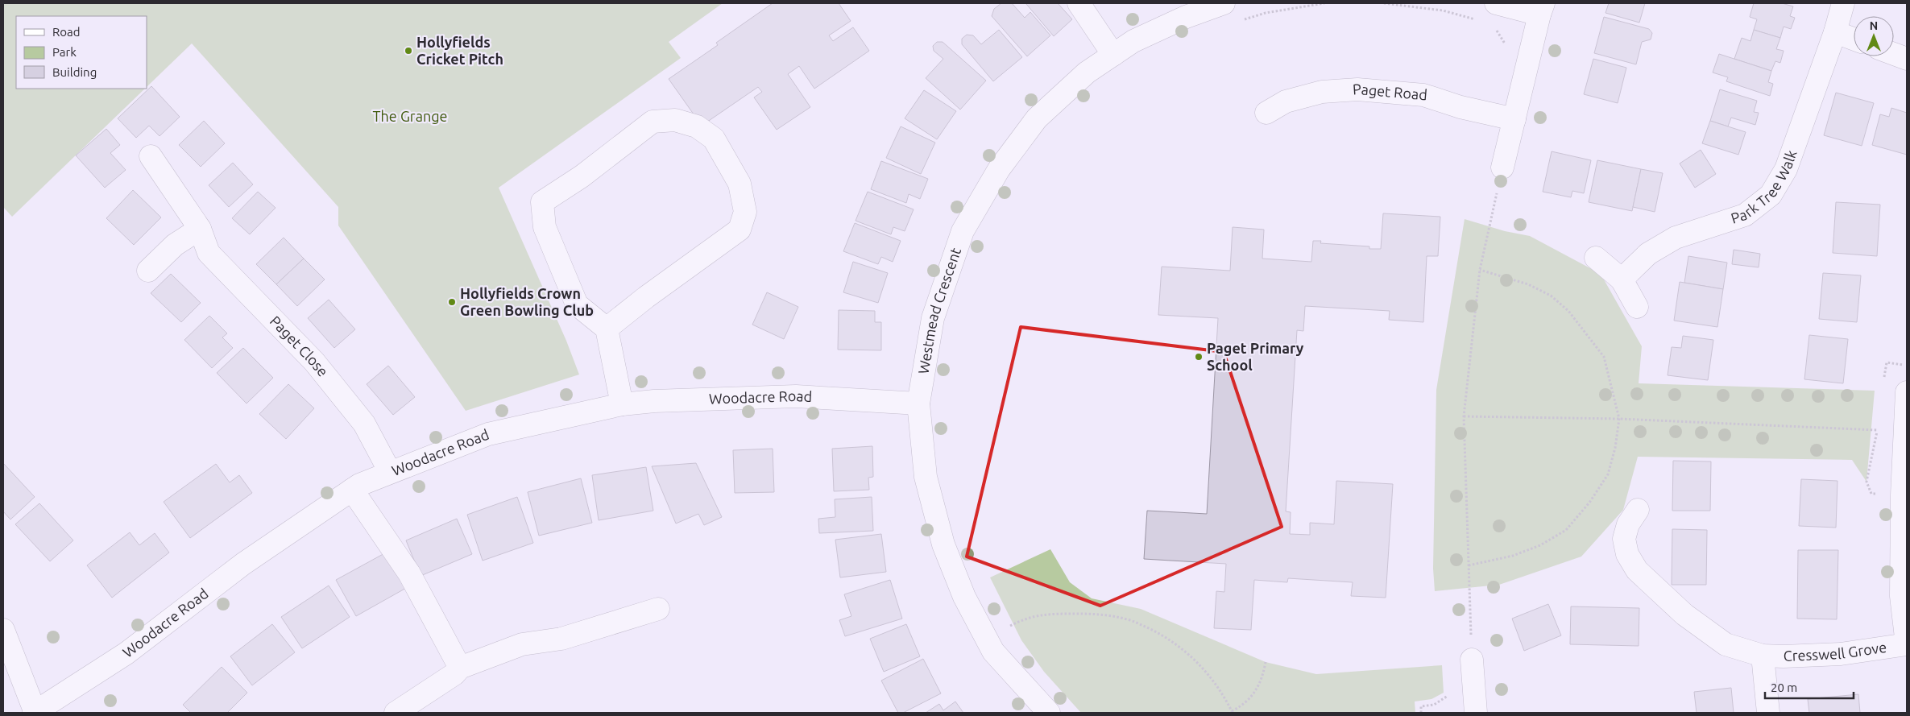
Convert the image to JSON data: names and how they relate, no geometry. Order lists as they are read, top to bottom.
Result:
{
  "streets": {
    "street": [
      "Paget Road",
      "Park Tree Walk",
      "Westmead Crescent",
      "Paget Close",
      "Woodacre Road",
      "Cresswell Grove"
    ]
  },
  "crossings": [
    ["Westmead Crescent", "Woodacre Road"],
    ["Paget Close", "Woodacre Road"]
  ],
  "parks": ["The Grange"],
  "places": ["Hollyfields Cricket Pitch", "Hollyfields Crown Green Bowling Club", "Paget Primary School"],
  "legend": ["Road", "Park", "Building"],
  "scale_bar": "20 m",
  "north": "top"
}
